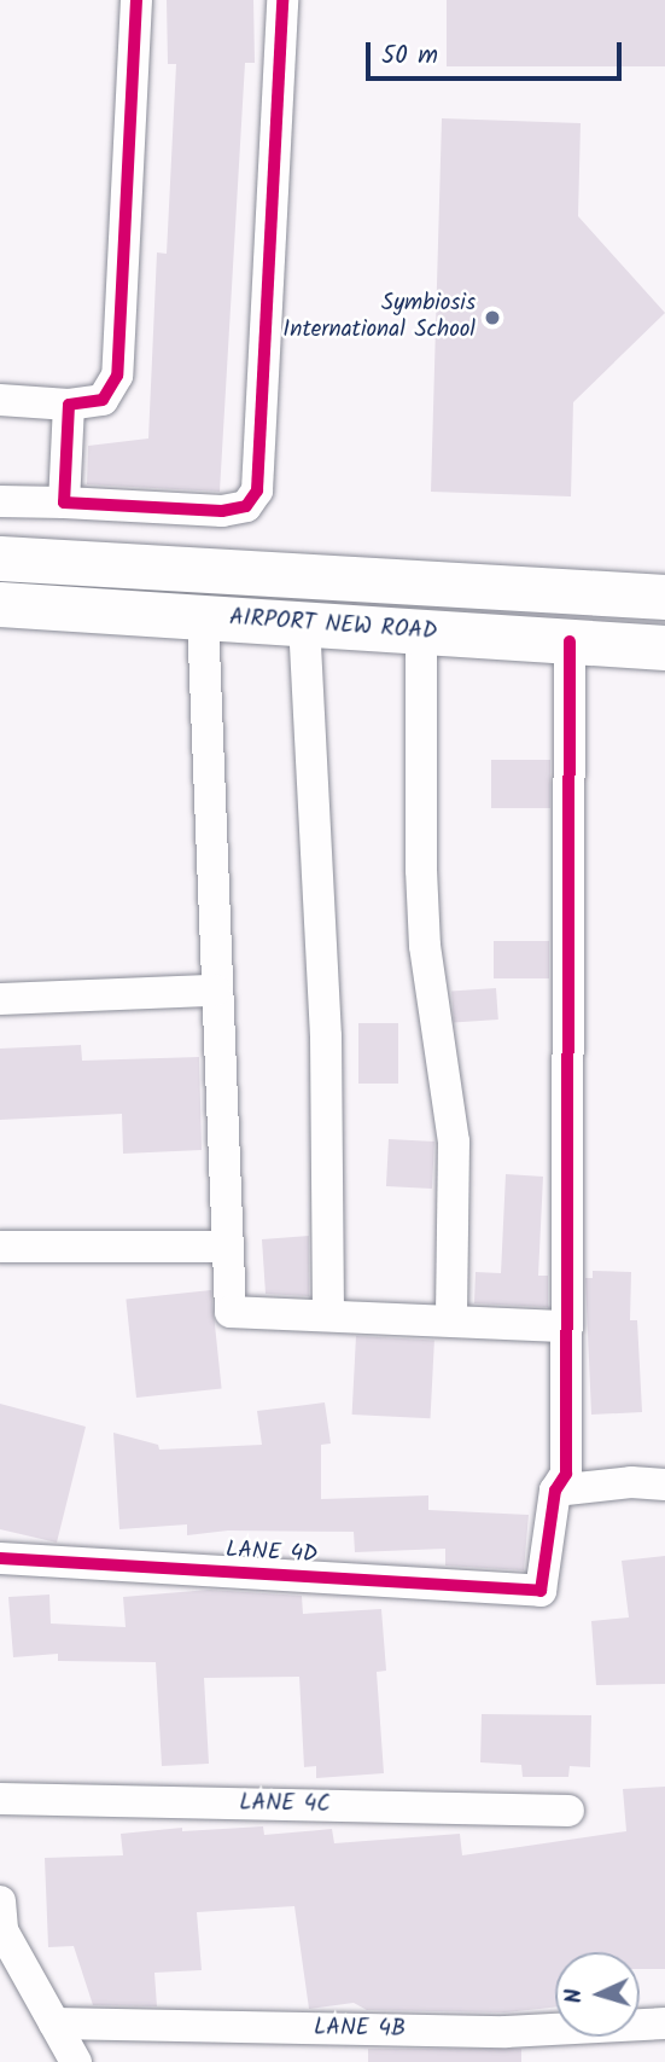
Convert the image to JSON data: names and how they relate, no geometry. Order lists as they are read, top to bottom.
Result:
{
  "streets": {
    "main road": ["AIRPORT NEW ROAD"],
    "street": ["LANE 4D", "LANE 4C", "LANE 4B"]
  },
  "places": ["Symbiosis International School"],
  "scale_bar": "50 m",
  "north": "left"
}
